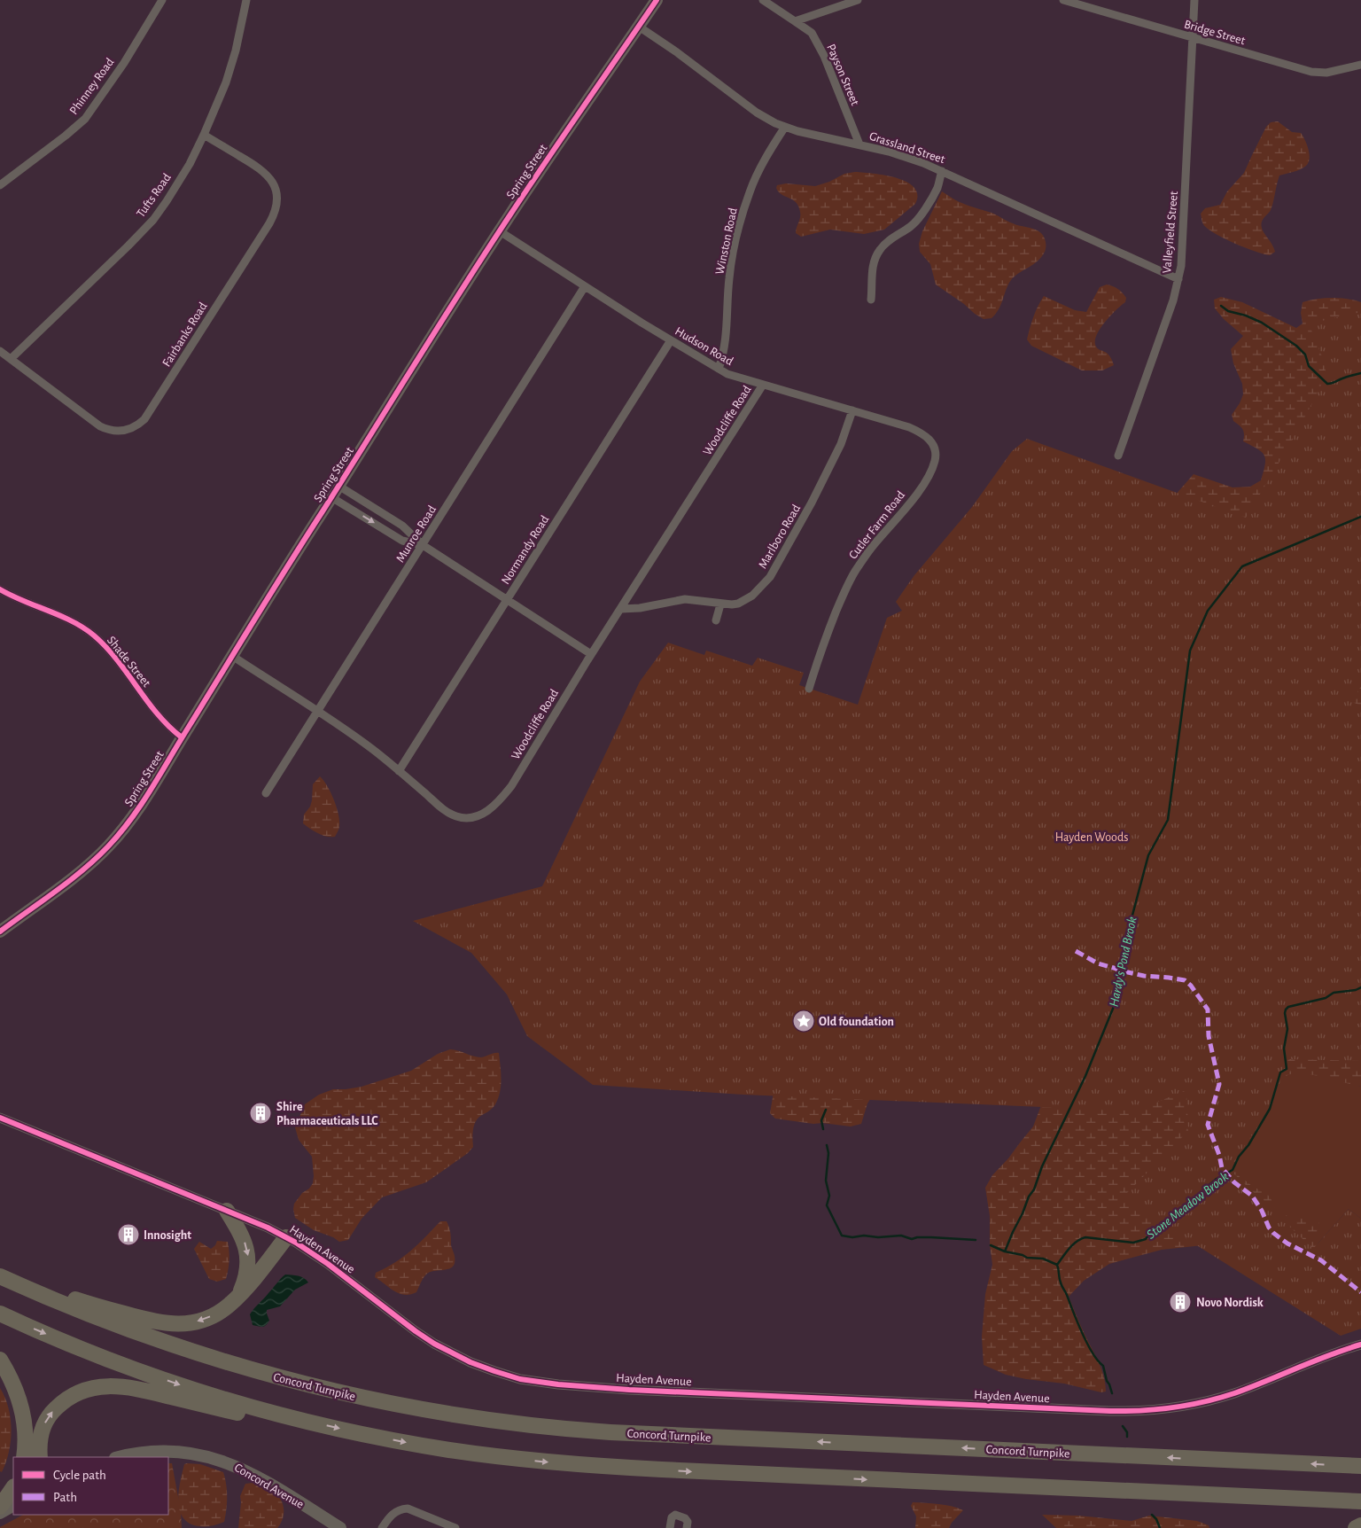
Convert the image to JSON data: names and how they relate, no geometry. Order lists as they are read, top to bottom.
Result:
{
  "streets": {
    "highway": ["Concord Turnpike"],
    "main road": ["Spring Street", "Concord Avenue"],
    "street": [
      "Bridge Street",
      "Payson Street",
      "Phinney Road",
      "Grassland Street",
      "Tufts Road",
      "Valleyfield Street",
      "Winston Road",
      "Fairbanks Road",
      "Hudson Road",
      "Woodcliffe Road",
      "Cutler Farm Road",
      "Munroe Road",
      "Marlboro Road",
      "Normandy Road",
      "Shade Street",
      "Hayden Avenue"
    ]
  },
  "crossings": [
    ["Bridge Street", "Valleyfield Street"],
    ["Payson Street", "Grassland Street"],
    ["Grassland Street", "Spring Street"],
    ["Grassland Street", "Valleyfield Street"],
    ["Grassland Street", "Winston Road"],
    ["Spring Street", "Hudson Road"],
    ["Spring Street", "Woodcliffe Road"],
    ["Spring Street", "Shade Street"],
    ["Tufts Road", "Fairbanks Road"],
    ["Winston Road", "Hudson Road"],
    ["Hudson Road", "Woodcliffe Road"],
    ["Hudson Road", "Cutler Farm Road"],
    ["Hudson Road", "Munroe Road"],
    ["Hudson Road", "Marlboro Road"],
    ["Hudson Road", "Normandy Road"],
    ["Woodcliffe Road", "Munroe Road"],
    ["Woodcliffe Road", "Marlboro Road"],
    ["Woodcliffe Road", "Normandy Road"]
  ],
  "water": ["Hardy's Pond Brook", "Stone Meadow Brook"],
  "parks": ["Hayden Woods"],
  "places": {
    "place": ["Old foundation"],
    "building": ["Shire Pharmaceuticals LLC", "Innosight", "Novo Nordisk"]
  },
  "legend": ["Cycle path", "Path"]
}
